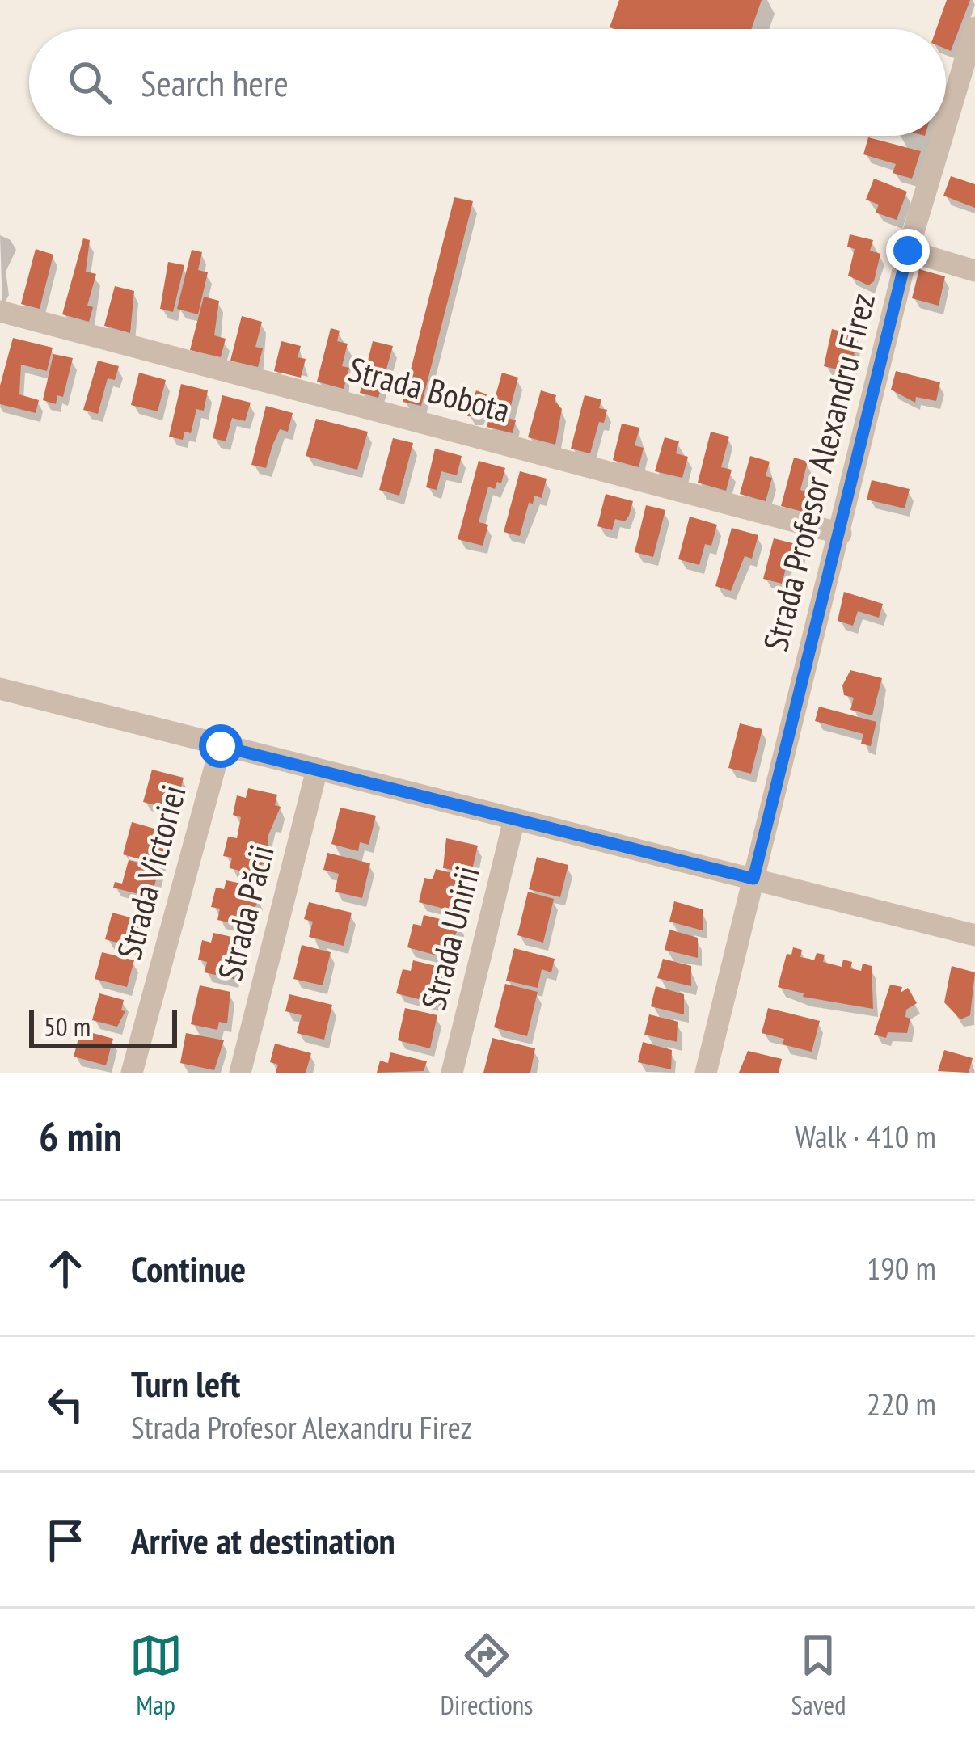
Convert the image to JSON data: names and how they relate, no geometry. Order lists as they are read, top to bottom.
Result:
{
  "streets": {
    "street": [
      "Strada Bobota",
      "Strada Profesor Alexandru Firez",
      "Strada Victoriei",
      "Strada Păcii",
      "Strada Unirii"
    ]
  },
  "crossings": [
    ["Strada Bobota", "Strada Profesor Alexandru Firez"]
  ],
  "scale_bar": "50 m",
  "page": {
    "search": "Search here",
    "scale": "50 m",
    "heading": ["6 min", "Walk · 410 m"],
    "list": [
      ["Continue", "190 m"],
      ["Turn left", "Strada Profesor Alexandru Firez", "220 m"],
      "Arrive at destination"
    ],
    "nav": ["Map", "Directions", "Saved"]
  }
}
